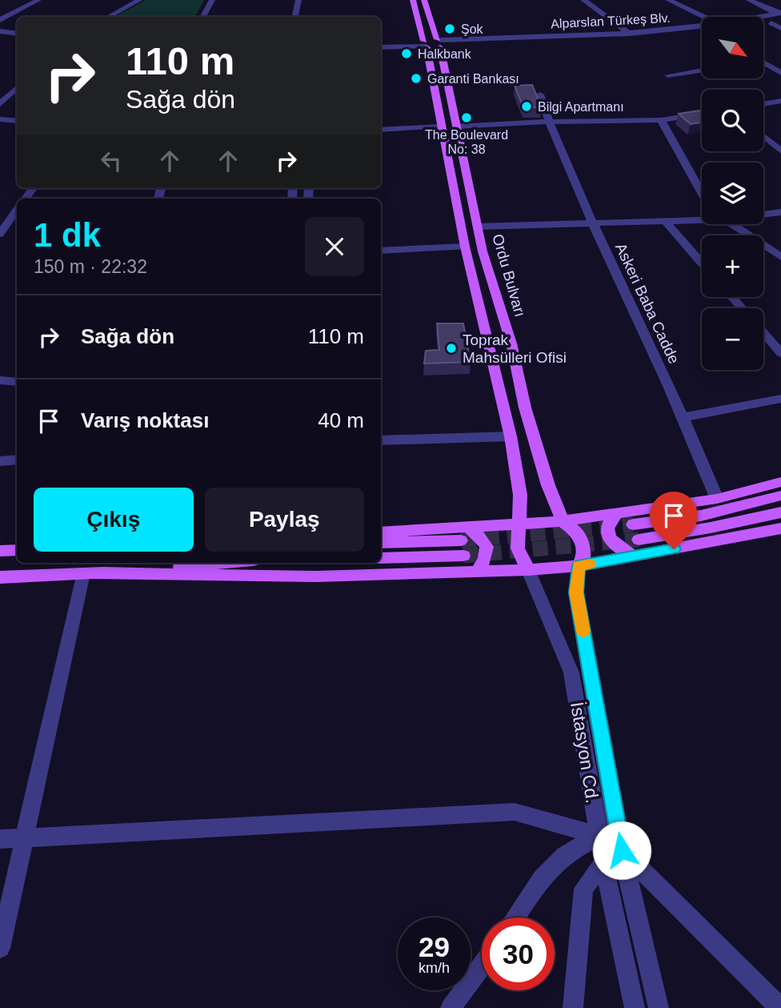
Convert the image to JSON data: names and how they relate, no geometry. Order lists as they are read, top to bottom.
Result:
{
  "streets": {
    "main road": ["Ordu Bulvarı"],
    "street": ["Alparslan Türkeş Blv.", "Askeri Baba Cadde", "İstasyon Cd."]
  },
  "crossings": [
    ["Alparslan Türkeş Blv.", "Ordu Bulvarı"],
    ["Ordu Bulvarı", "İstasyon Cd."]
  ],
  "places": [
    "Şok",
    "Halkbank",
    "Garanti Bankası",
    "Bilgi Apartmanı",
    "The Boulevard No: 38",
    "Toprak Mahsülleri Ofisi"
  ],
  "north": "bottom right",
  "page": {
    "map_buttons": ["+", "−"],
    "turn": ["110 m", "Sağa dön"],
    "heading": ["1 dk", "150 m · 22:32"],
    "list": [
      {
        "name": "Sağa dön",
        "value": "110 m"
      },
      {
        "name": "Varış noktası",
        "value": "40 m"
      }
    ],
    "buttons": ["Çıkış", "Paylaş"],
    "speed": "29 km/h",
    "limit": "30"
  }
}
